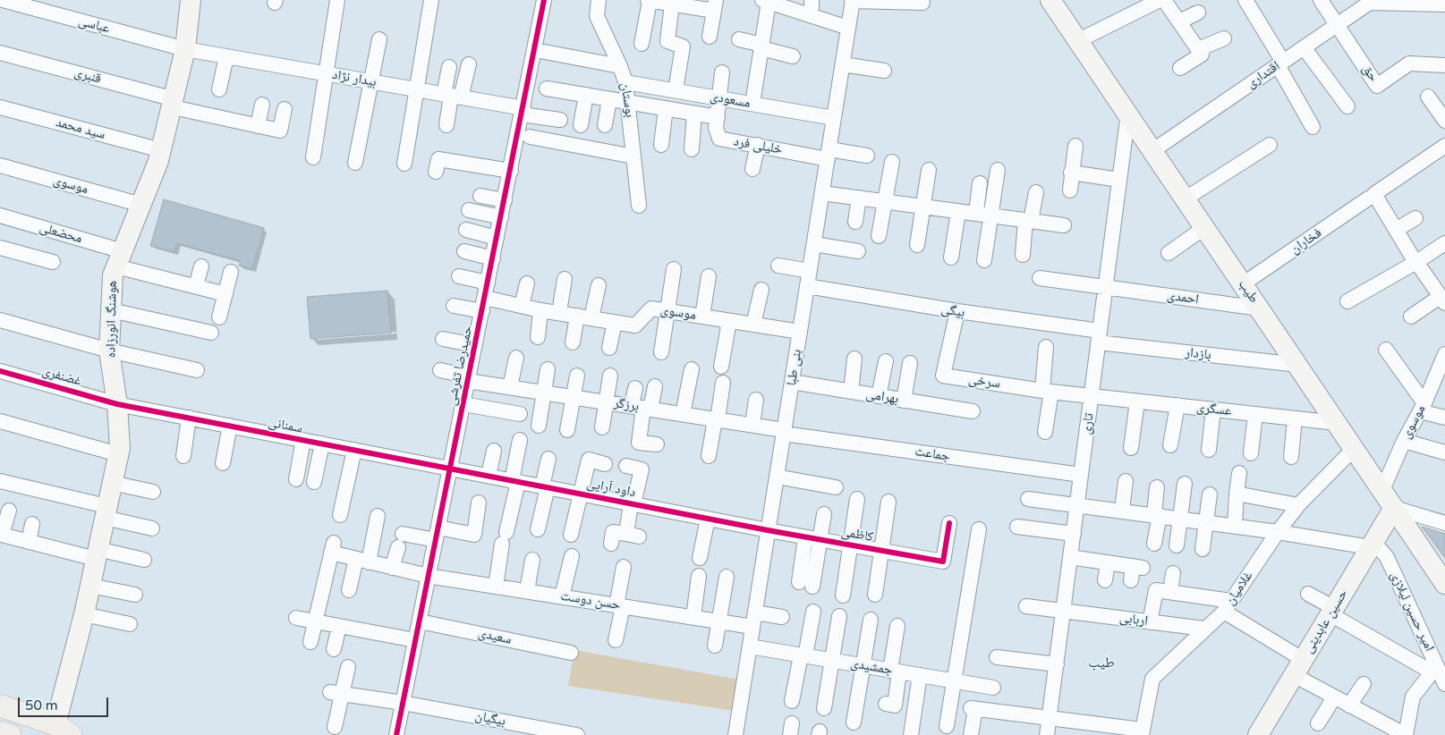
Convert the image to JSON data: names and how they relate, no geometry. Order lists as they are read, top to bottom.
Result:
{
  "streets": {
    "main road": ["طیب", "هوشنگ انورزاده", "حسین عابدینی"],
    "street": [
      "عباسی",
      "حق",
      "اقتداری",
      "قنبری",
      "بیدار نژاد",
      "بوستان",
      "مسعودی",
      "سید محمد",
      "خلیلی فرد",
      "موسوی",
      "محضعلی",
      "فخاران",
      "احمدی",
      "بیگی",
      "بازدار",
      "حمیدرضا تفرشی",
      "بنی طبا",
      "غضنفری",
      "سرخی",
      "بهرامی",
      "برزگر",
      "عسگری",
      "تاری",
      "سمنانی",
      "جماعت",
      "داود آرایی",
      "کاظمی",
      "غلامیان",
      "حسن دوست",
      "امیر حسین لیلازی",
      "اربابی",
      "سعیدی",
      "جمشیدی",
      "بیگیان"
    ]
  },
  "crossings": [
    ["عباسی", "بیدار نژاد"],
    ["عباسی", "هوشنگ انورزاده"],
    ["حق", "اقتداری"],
    ["اقتداری", "طیب"],
    ["قنبری", "هوشنگ انورزاده"],
    ["بیدار نژاد", "هوشنگ انورزاده"],
    ["بیدار نژاد", "حمیدرضا تفرشی"],
    ["بوستان", "مسعودی"],
    ["مسعودی", "بنی طبا"],
    ["سید محمد", "هوشنگ انورزاده"],
    ["خلیلی فرد", "بنی طبا"],
    ["موسوی", "طیب"],
    ["موسوی", "هوشنگ انورزاده"],
    ["موسوی", "حمیدرضا تفرشی"],
    ["موسوی", "بنی طبا"],
    ["محضعلی", "هوشنگ انورزاده"],
    ["فخاران", "طیب"],
    ["طیب", "احمدی"],
    ["طیب", "بازدار"],
    ["طیب", "عسگری"],
    ["طیب", "تاری"],
    ["طیب", "غلامیان"],
    ["طیب", "حسین عابدینی"],
    ["احمدی", "تاری"],
    ["بیگی", "بازدار"],
    ["بیگی", "بنی طبا"],
    ["بیگی", "سرخی"],
    ["بیگی", "تاری"],
    ["هوشنگ انورزاده", "غضنفری"],
    ["هوشنگ انورزاده", "سمنانی"],
    ["بازدار", "تاری"],
    ["حمیدرضا تفرشی", "برزگر"],
    ["حمیدرضا تفرشی", "سمنانی"],
    ["حمیدرضا تفرشی", "داود آرایی"],
    ["حمیدرضا تفرشی", "حسن دوست"],
    ["حمیدرضا تفرشی", "سعیدی"],
    ["حمیدرضا تفرشی", "بیگیان"],
    ["بنی طبا", "بهرامی"],
    ["بنی طبا", "برزگر"],
    ["بنی طبا", "جماعت"],
    ["بنی طبا", "داود آرایی"],
    ["بنی طبا", "کاظمی"],
    ["بنی طبا", "حسن دوست"],
    ["بنی طبا", "جمشیدی"],
    ["غضنفری", "سمنانی"],
    ["سرخی", "عسگری"],
    ["سرخی", "تاری"],
    ["برزگر", "جماعت"],
    ["عسگری", "تاری"],
    ["تاری", "جماعت"],
    ["تاری", "اربابی"],
    ["سمنانی", "داود آرایی"],
    ["داود آرایی", "کاظمی"],
    ["غلامیان", "اربابی"],
    ["امیر حسین لیلازی", "حسین عابدینی"]
  ],
  "districts": ["طیب"],
  "scale_bar": "50 m"
}
